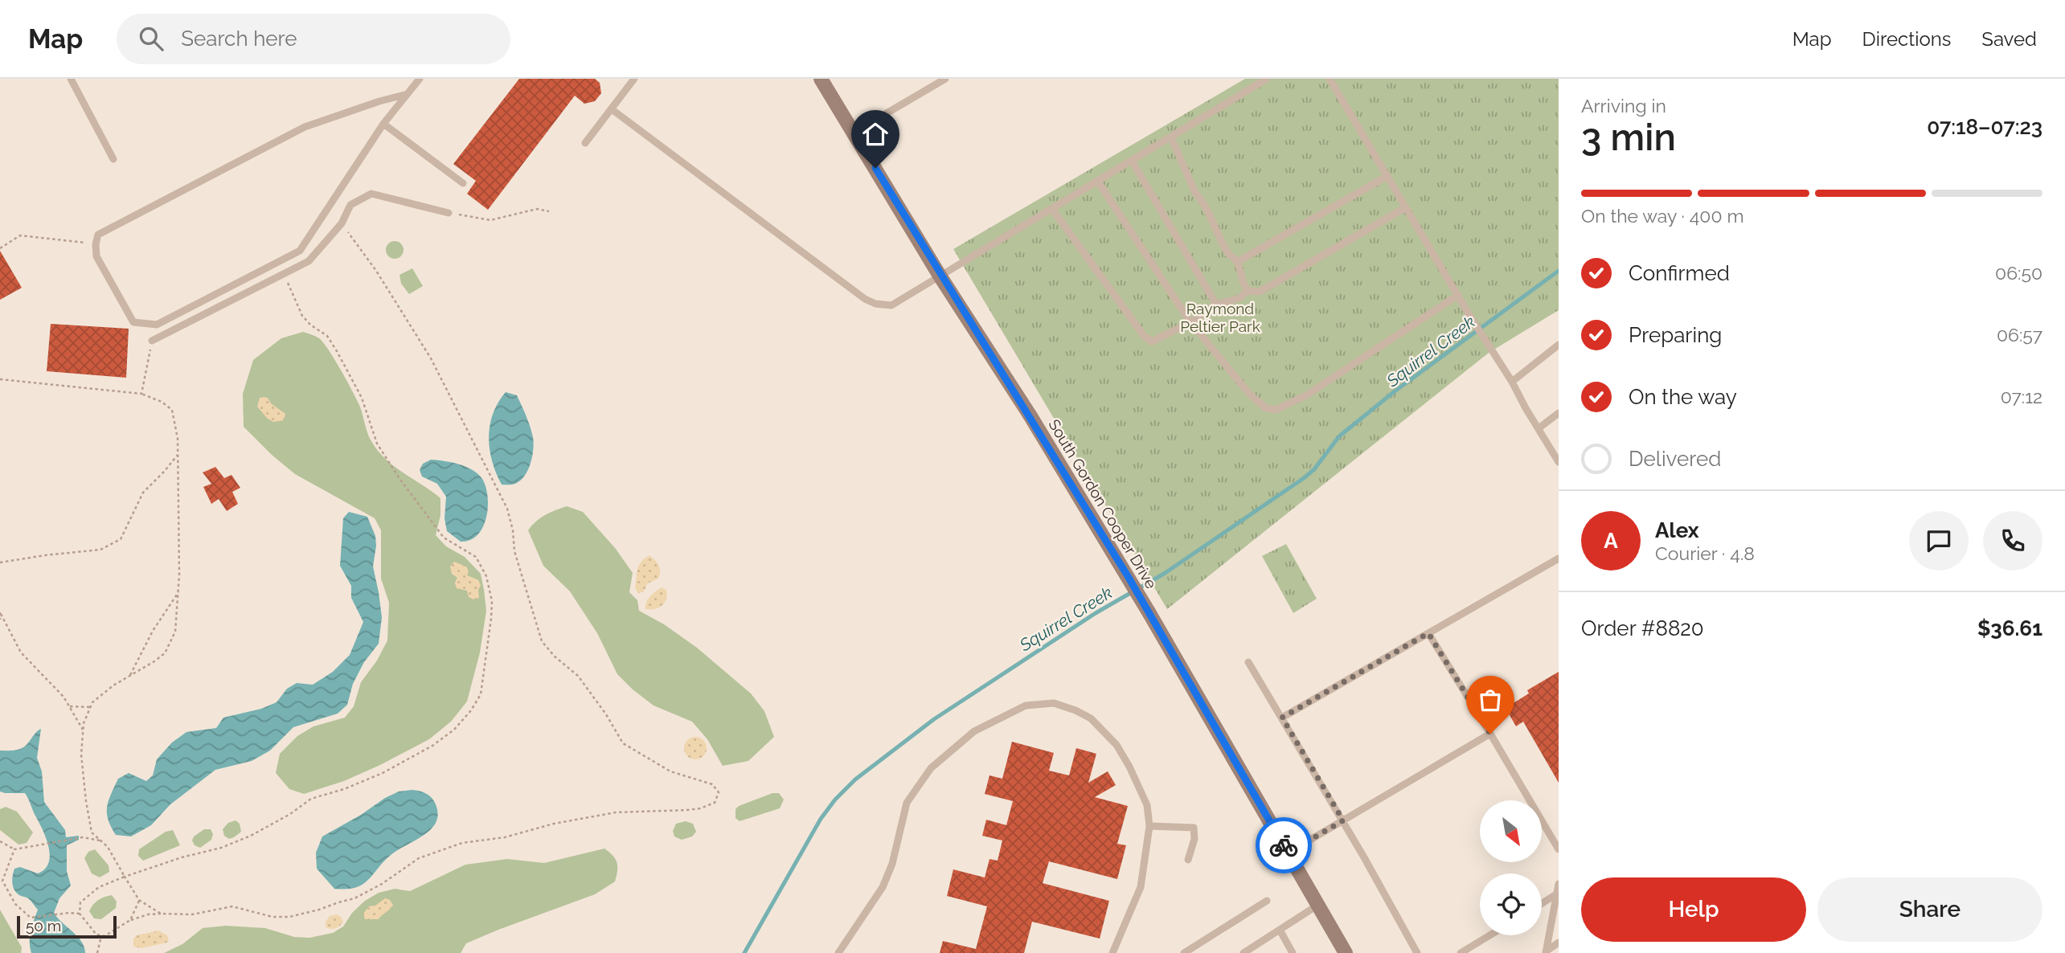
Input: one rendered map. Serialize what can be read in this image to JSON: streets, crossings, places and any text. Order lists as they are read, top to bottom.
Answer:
{
  "streets": {
    "main road": ["South Gordon Cooper Drive"]
  },
  "water": ["Squirrel Creek"],
  "parks": ["Raymond Peltier Park"],
  "scale_bar": "50 m",
  "north": "bottom right",
  "page": {
    "header": "Map",
    "search": "Search here",
    "nav": ["Map", "Directions", "Saved"],
    "heading": ["3 min", "Arriving in", "07:18–07:23"],
    "panel": [
      "Alex",
      "Courier · 4.8",
      "Order #8820",
      "$36.61"
    ],
    "bar": "On the way · 400 m",
    "list": [
      ["Confirmed", "06:50"],
      ["Preparing", "06:57"],
      ["On the way", "07:12"],
      "Delivered"
    ],
    "round": "A",
    "buttons": ["Help", "Share"],
    "scale": "50 m"
  }
}
